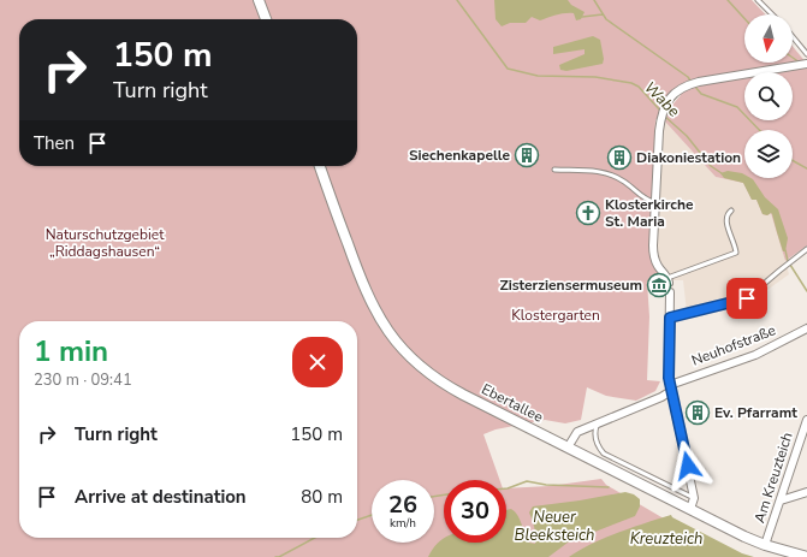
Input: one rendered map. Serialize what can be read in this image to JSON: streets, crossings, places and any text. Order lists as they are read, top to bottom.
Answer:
{
  "streets": {
    "main road": ["Ebertallee"],
    "street": ["Neuhofstraße", "Am Kreuzteich"]
  },
  "crossings": [
    ["Neuhofstraße", "Ebertallee"],
    ["Ebertallee", "Am Kreuzteich"]
  ],
  "water": ["Wabe", "Neuer Bleeksteich", "Kreuzteich"],
  "parks": ["Naturschutzgebiet „Riddagshausen“", "Klostergarten"],
  "places": {
    "building": ["Siechenkapelle", "Diakoniestation", "Ev. Pfarramt"],
    "church": ["Klosterkirche St. Maria"],
    "museum": ["Zisterziensermuseum"]
  },
  "north": "bottom",
  "page": {
    "turn": ["150 m", "Turn right"],
    "then": "Then",
    "heading": ["1 min", "230 m · 09:41"],
    "list": [
      {
        "name": "Turn right",
        "value": "150 m"
      },
      {
        "name": "Arrive at destination",
        "value": "80 m"
      }
    ],
    "speed": "26 km/h",
    "limit": "30"
  }
}
